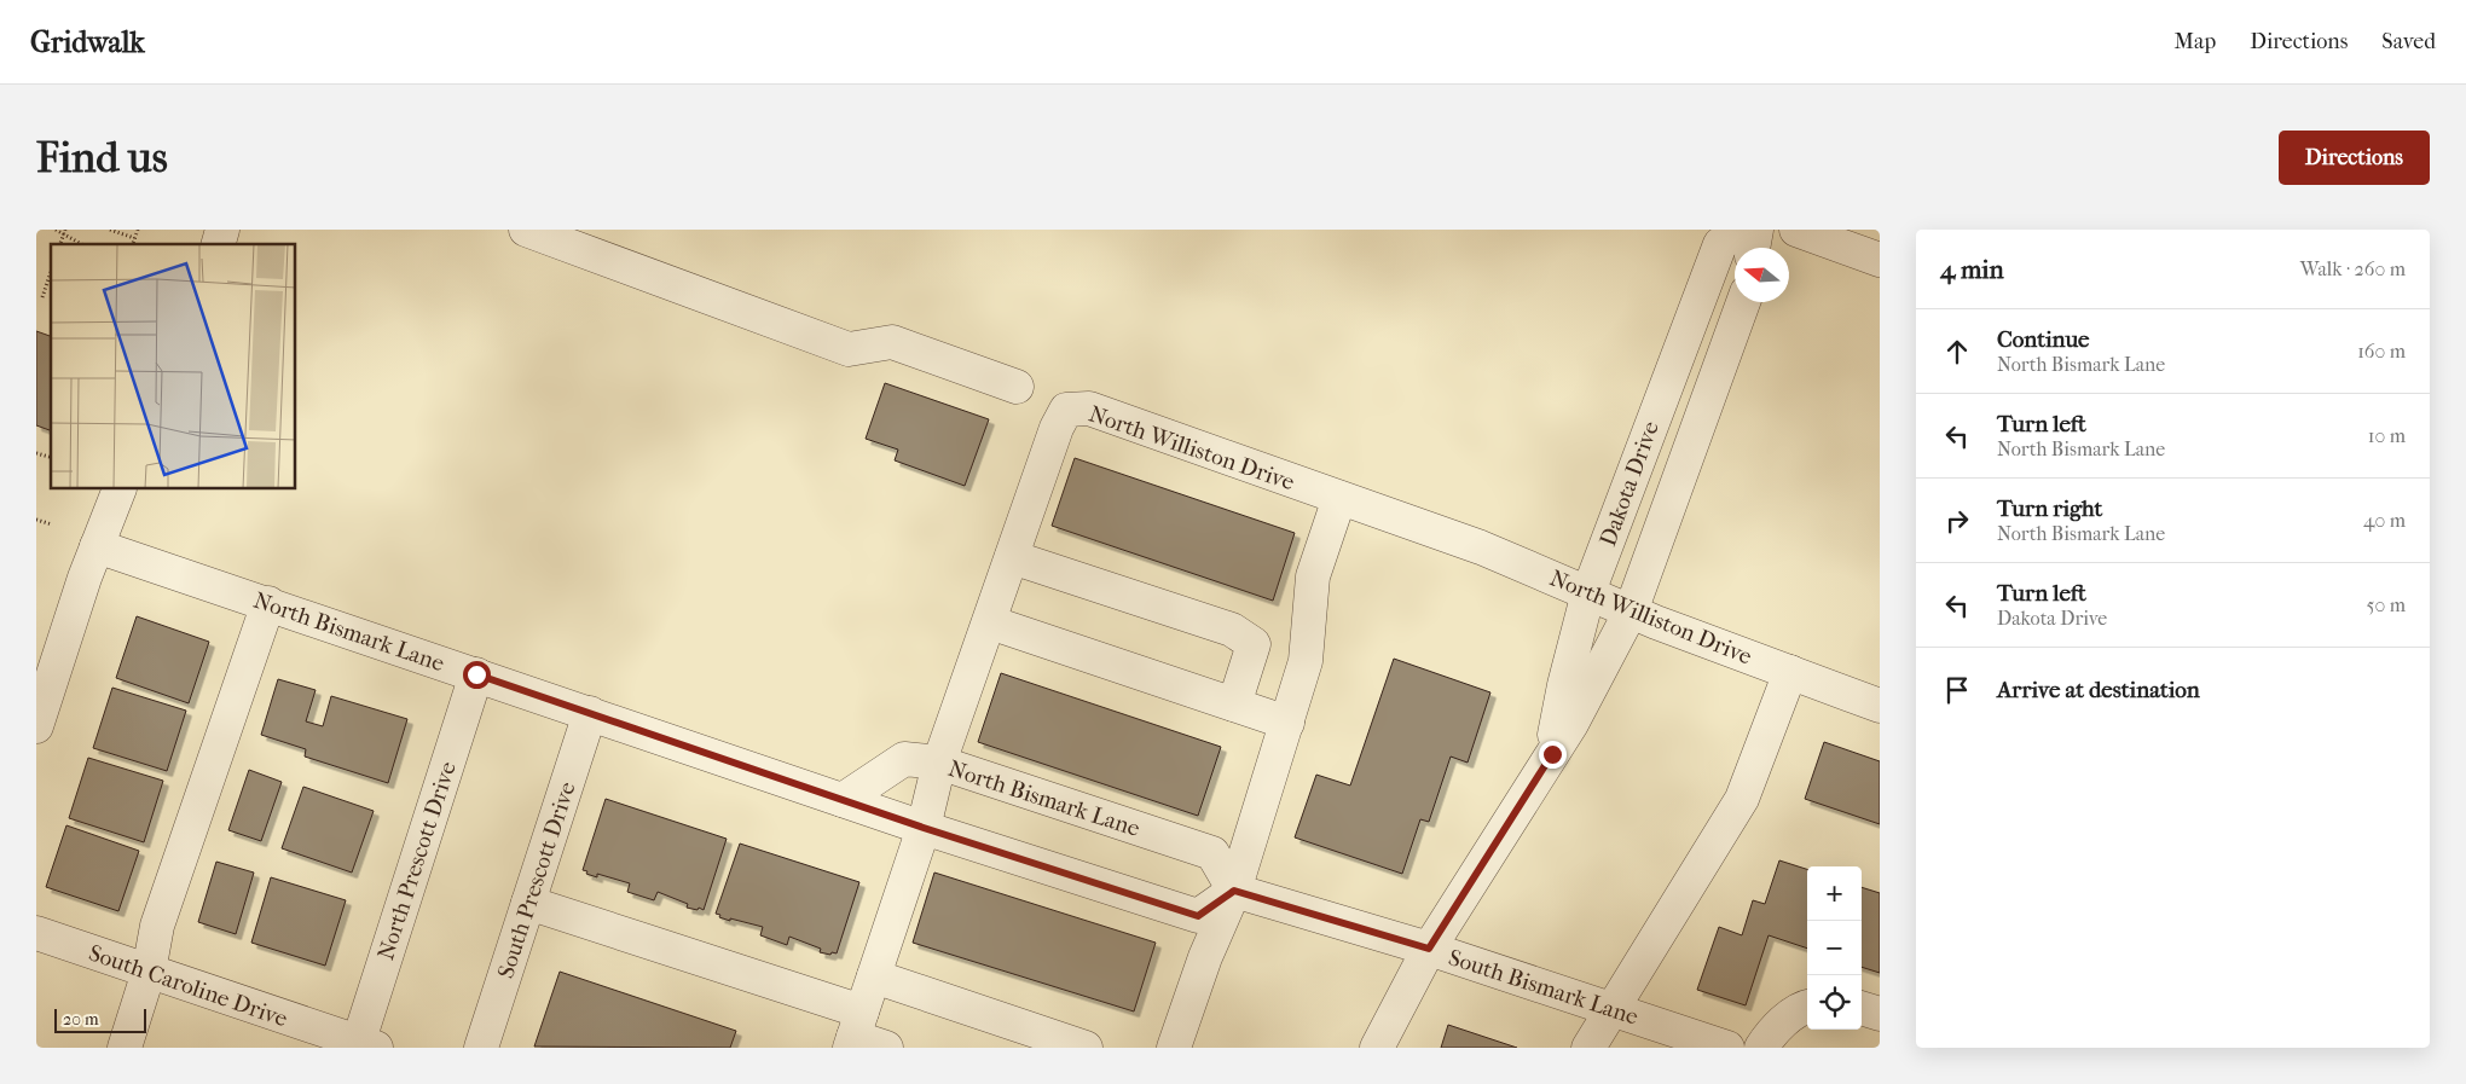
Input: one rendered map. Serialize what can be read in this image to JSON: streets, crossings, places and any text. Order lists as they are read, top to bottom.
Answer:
{
  "streets": {
    "street": [
      "North Williston Drive",
      "Dakota Drive",
      "North Bismark Lane",
      "North Prescott Drive",
      "South Prescott Drive",
      "South Caroline Drive",
      "South Bismark Lane"
    ]
  },
  "crossings": [
    ["North Williston Drive", "Dakota Drive"],
    ["North Williston Drive", "North Bismark Lane"],
    ["Dakota Drive", "South Bismark Lane"],
    ["North Bismark Lane", "North Prescott Drive"],
    ["North Bismark Lane", "South Prescott Drive"],
    ["North Prescott Drive", "South Caroline Drive"]
  ],
  "scale_bar": "20 m",
  "north": "left",
  "page": {
    "header": "Gridwalk",
    "nav": ["Map", "Directions", "Saved"],
    "buttons": "Directions",
    "title": "Find us",
    "heading": ["4 min", "Walk · 260 m"],
    "list": [
      ["Continue", "North Bismark Lane", "160 m"],
      ["Turn left", "North Bismark Lane", "10 m"],
      ["Turn right", "North Bismark Lane", "40 m"],
      ["Turn left", "Dakota Drive", "50 m"],
      "Arrive at destination"
    ],
    "map_buttons": ["+", "−"],
    "scale": "20 m"
  }
}
